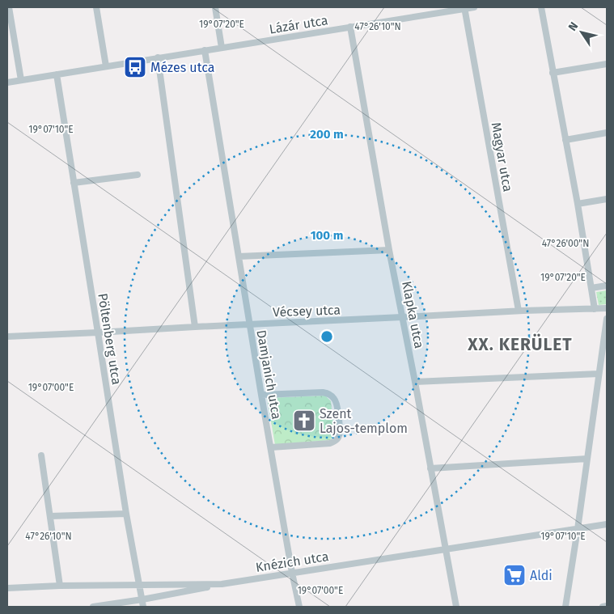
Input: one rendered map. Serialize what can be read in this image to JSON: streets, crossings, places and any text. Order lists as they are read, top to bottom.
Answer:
{
  "streets": {
    "street": [
      "Lázár utca",
      "Magyar utca",
      "Vécsey utca",
      "Klapka utca",
      "Pöltenberg utca",
      "Damjanich utca",
      "Knézich utca"
    ]
  },
  "crossings": [
    ["Lázár utca", "Magyar utca"],
    ["Lázár utca", "Klapka utca"],
    ["Lázár utca", "Pöltenberg utca"],
    ["Lázár utca", "Damjanich utca"],
    ["Magyar utca", "Vécsey utca"],
    ["Vécsey utca", "Klapka utca"],
    ["Vécsey utca", "Pöltenberg utca"],
    ["Vécsey utca", "Damjanich utca"],
    ["Klapka utca", "Knézich utca"],
    ["Pöltenberg utca", "Knézich utca"],
    ["Damjanich utca", "Knézich utca"]
  ],
  "districts": ["XX. KERÜLET"],
  "places": {
    "bus stop": ["Mézes utca"],
    "church": ["Szent Lajos-templom"],
    "supermarket": ["Aldi"]
  },
  "north": "top left",
  "coordinates": [
    "19°07'20\"E",
    "47°26'10\"N",
    "19°07'10\"E",
    "47°26'00\"N",
    "19°07'00\"E"
  ],
  "rings": ["200 m", "100 m"]
}
